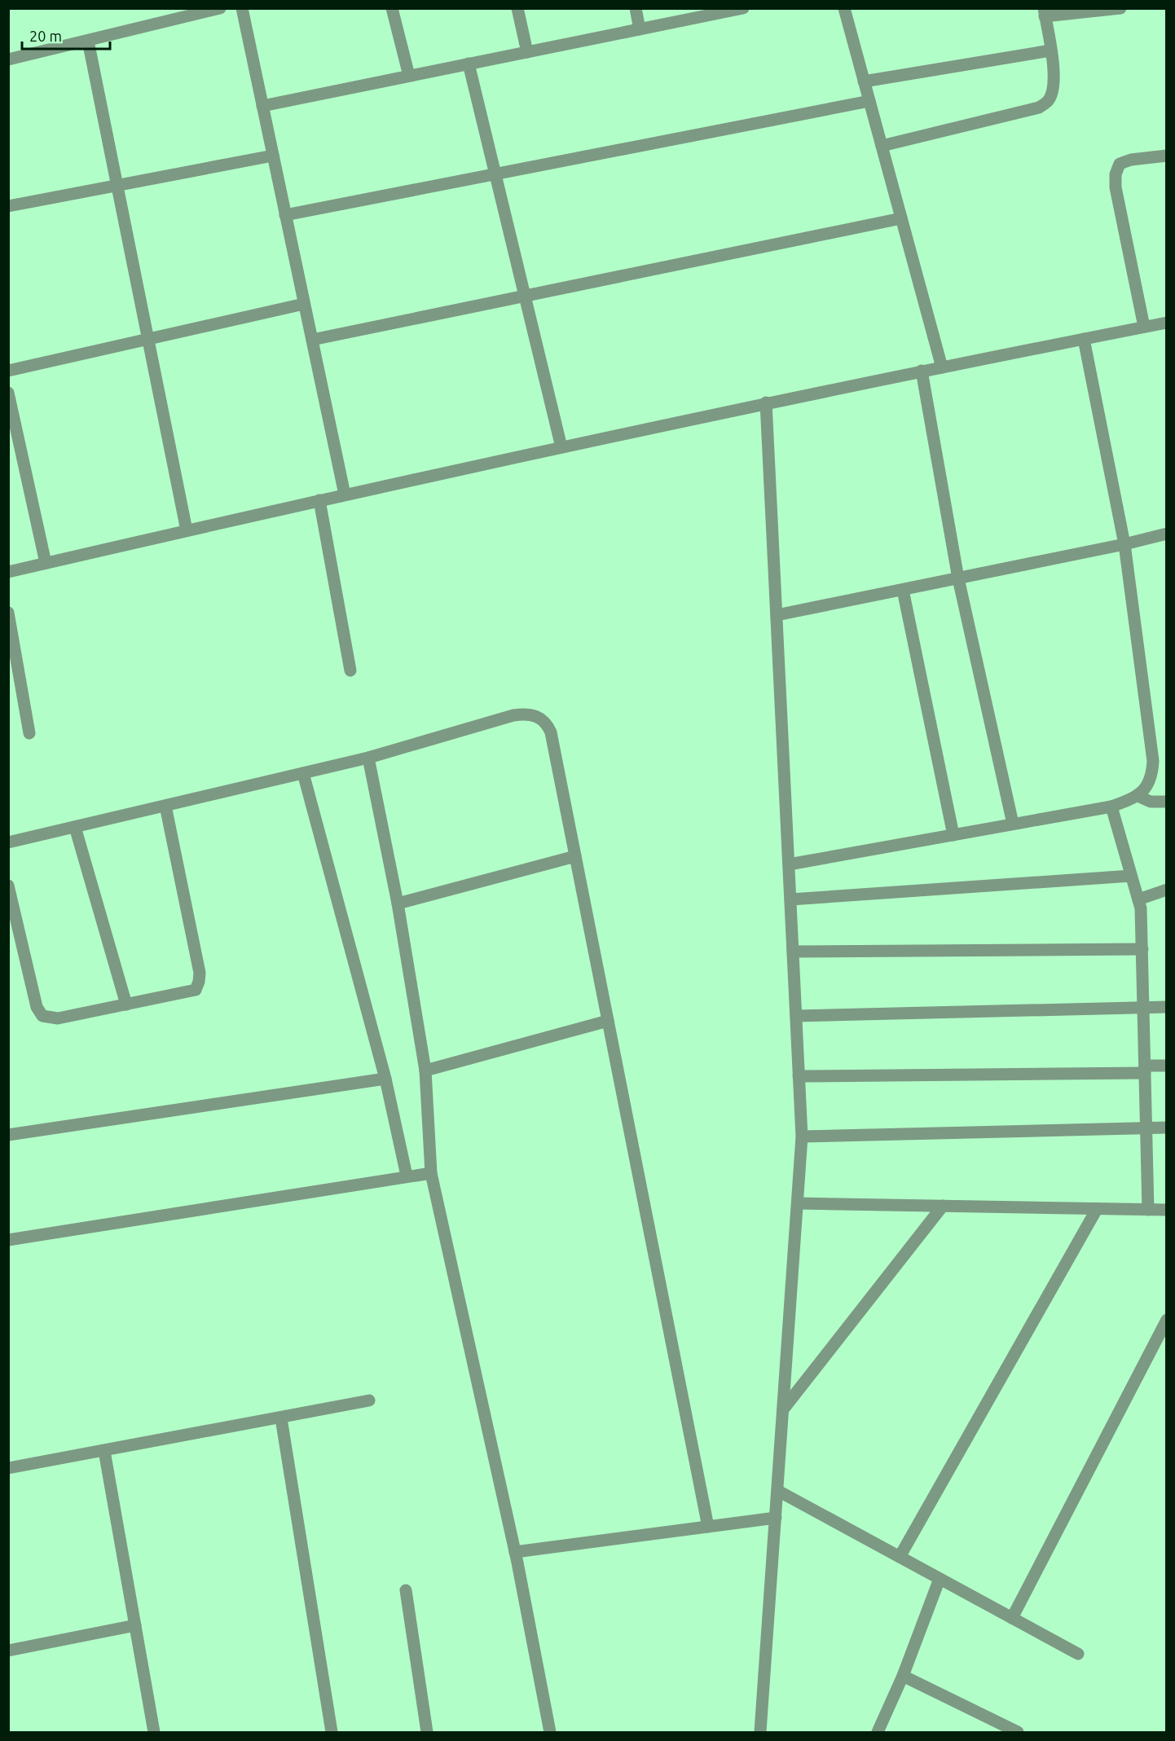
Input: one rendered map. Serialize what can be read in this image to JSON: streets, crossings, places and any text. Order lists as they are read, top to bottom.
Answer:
{
  "scale_bar": "20 m"
}
